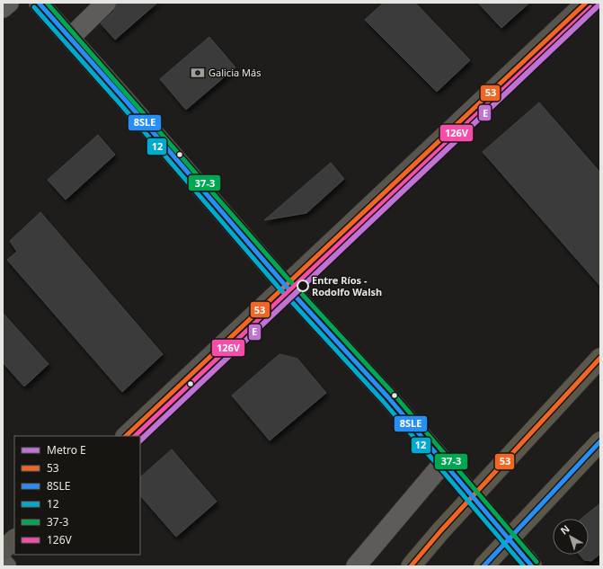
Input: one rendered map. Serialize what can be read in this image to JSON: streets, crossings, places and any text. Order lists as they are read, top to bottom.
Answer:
{
  "places": {
    "bank": ["Galicia Más"],
    "other": ["Entre Ríos - Rodolfo Walsh"]
  },
  "lines": [
    "transit line 53",
    "transit line 8SLE",
    "transit line 37-3",
    "metro line E",
    "transit line 12",
    "transit line 126V"
  ],
  "legend": [
    "Metro E",
    "53",
    "8SLE",
    "12",
    "37-3",
    "126V"
  ],
  "north": "top left"
}
